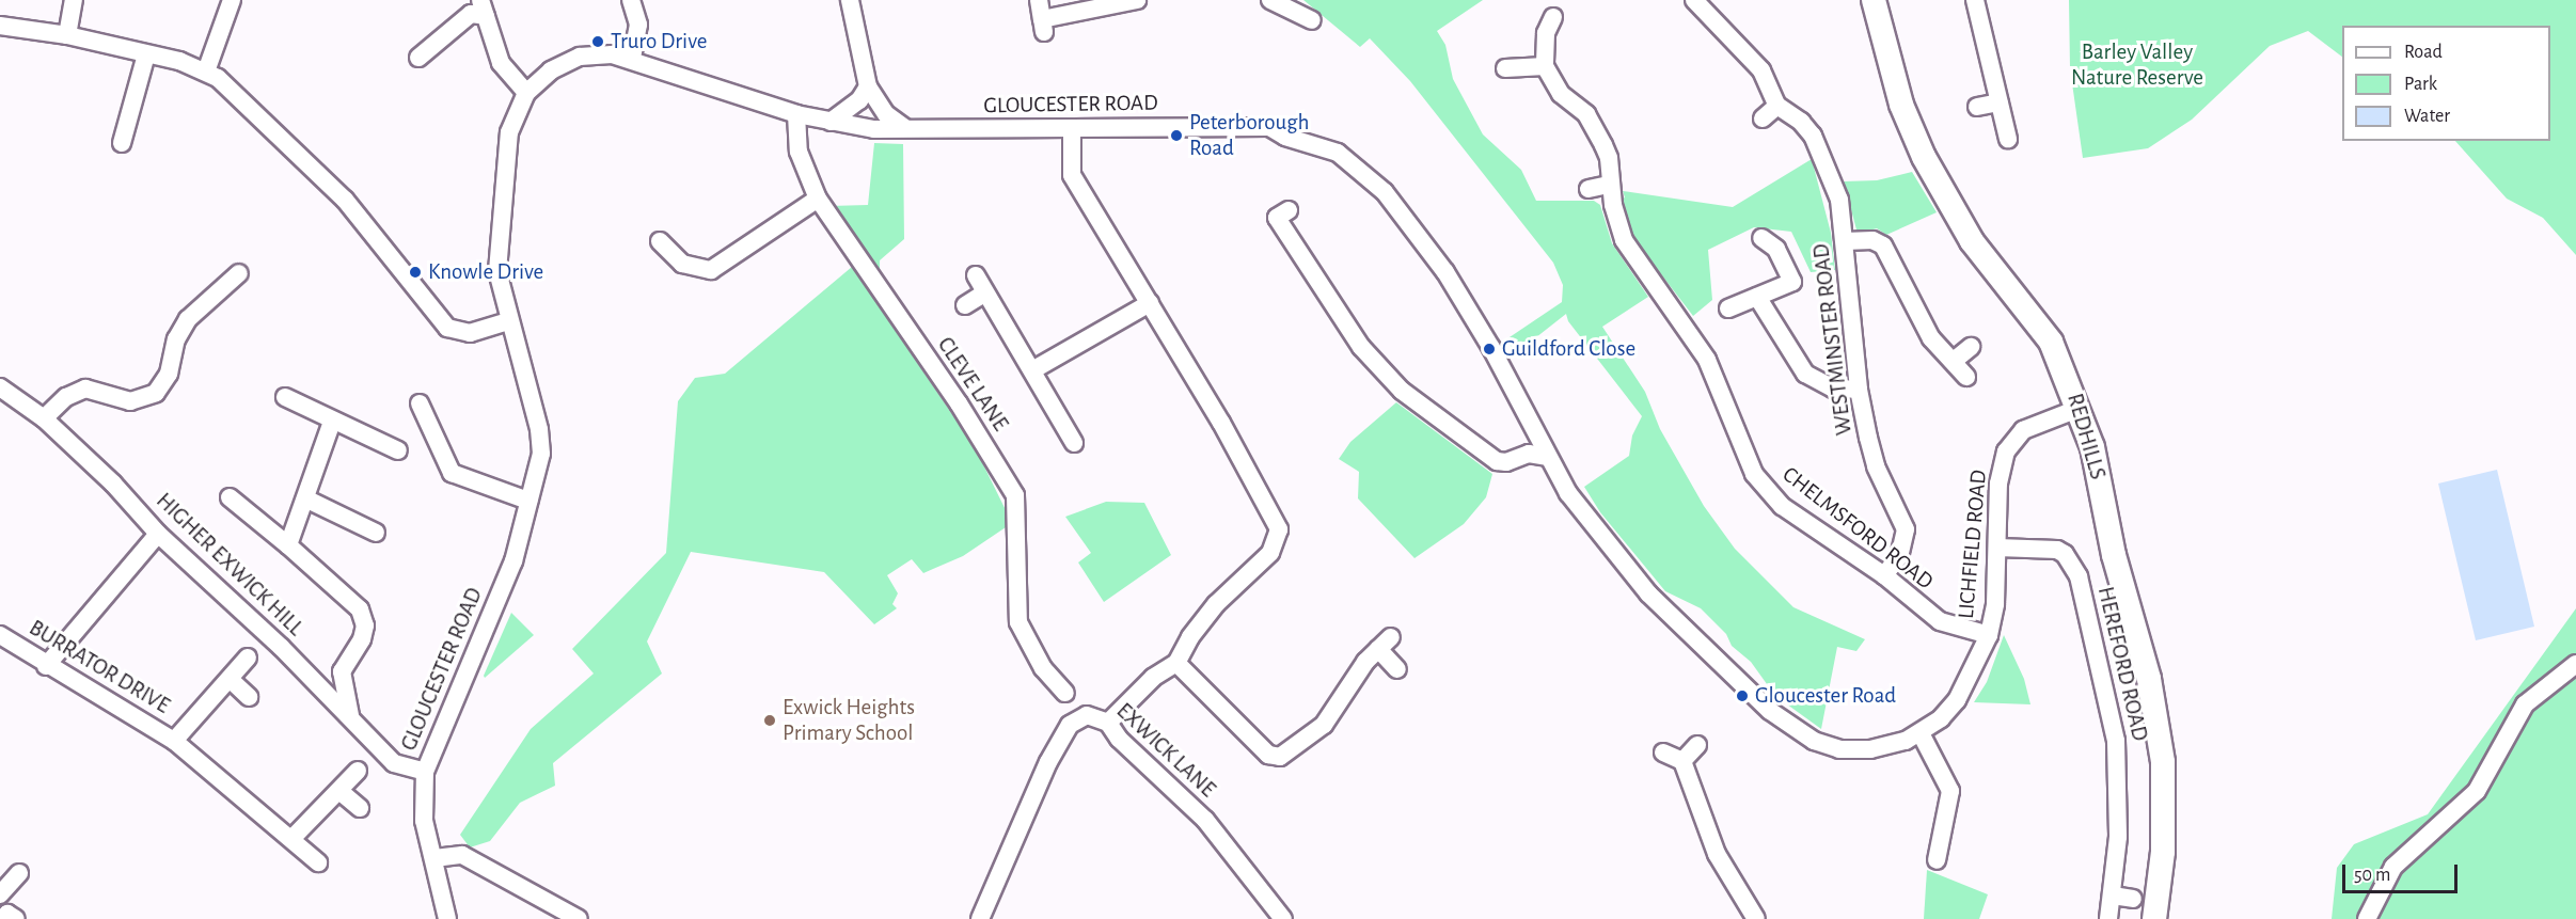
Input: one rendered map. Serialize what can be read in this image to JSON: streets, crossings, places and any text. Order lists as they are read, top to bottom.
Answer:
{
  "streets": {
    "street": [
      "GLOUCESTER ROAD",
      "WESTMINSTER ROAD",
      "CLEVE LANE",
      "REDHILLS",
      "CHELMSFORD ROAD",
      "LICHFIELD ROAD",
      "HIGHER EXWICK HILL",
      "HEREFORD ROAD",
      "BURRATOR DRIVE",
      "EXWICK LANE"
    ]
  },
  "crossings": [
    ["GLOUCESTER ROAD", "CLEVE LANE"],
    ["GLOUCESTER ROAD", "LICHFIELD ROAD"],
    ["GLOUCESTER ROAD", "HIGHER EXWICK HILL"],
    ["WESTMINSTER ROAD", "CHELMSFORD ROAD"],
    ["REDHILLS", "LICHFIELD ROAD"],
    ["CHELMSFORD ROAD", "LICHFIELD ROAD"],
    ["LICHFIELD ROAD", "HEREFORD ROAD"]
  ],
  "parks": ["Barley Valley Nature Reserve"],
  "places": [
    "Truro Drive",
    "Peterborough Road",
    "Knowle Drive",
    "Guildford Close",
    "Gloucester Road",
    "Exwick Heights Primary School"
  ],
  "legend": ["Road", "Park", "Water"],
  "scale_bar": "50 m"
}
